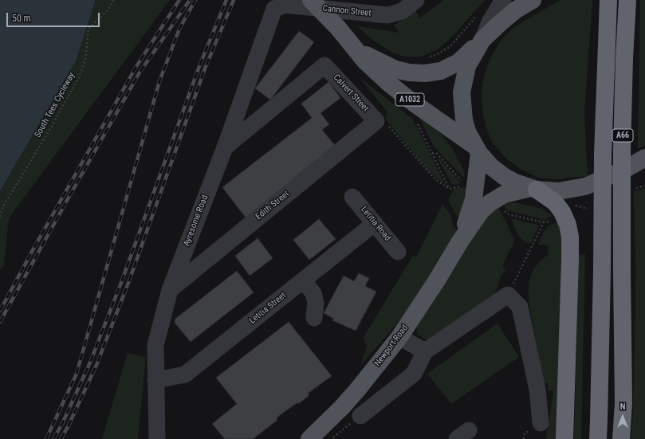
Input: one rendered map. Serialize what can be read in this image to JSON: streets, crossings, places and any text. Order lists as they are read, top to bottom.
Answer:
{
  "streets": {
    "highway": ["A66"],
    "main road": ["A1032", "Newport Road"],
    "street": [
      "Cannon Street",
      "Calvert Street",
      "Edith Street",
      "Ayresome Road",
      "Letitia Road",
      "Letitia Street"
    ],
    "path": ["South Tees Cycleway"]
  },
  "crossings": [
    ["Cannon Street", "Ayresome Road"],
    ["Calvert Street", "Edith Street"],
    ["Calvert Street", "Ayresome Road"],
    ["A1032", "Newport Road"],
    ["Edith Street", "Ayresome Road"],
    ["Ayresome Road", "Letitia Street"],
    ["Letitia Road", "Letitia Street"]
  ],
  "scale_bar": "50 m",
  "north": "top"
}
